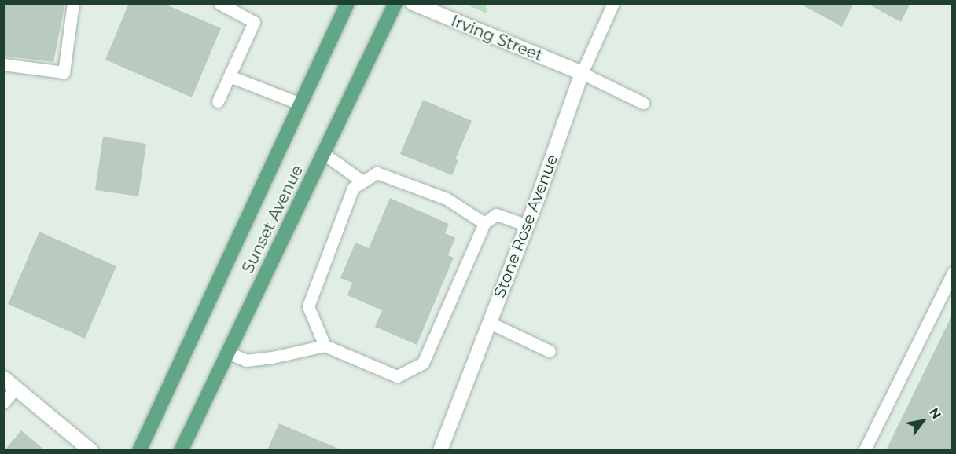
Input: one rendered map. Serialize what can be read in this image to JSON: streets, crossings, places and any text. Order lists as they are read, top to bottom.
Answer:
{
  "streets": {
    "main road": ["Sunset Avenue"],
    "street": ["Irving Street", "Stone Rose Avenue"]
  },
  "crossings": [
    ["Irving Street", "Stone Rose Avenue"]
  ],
  "north": "top right"
}
